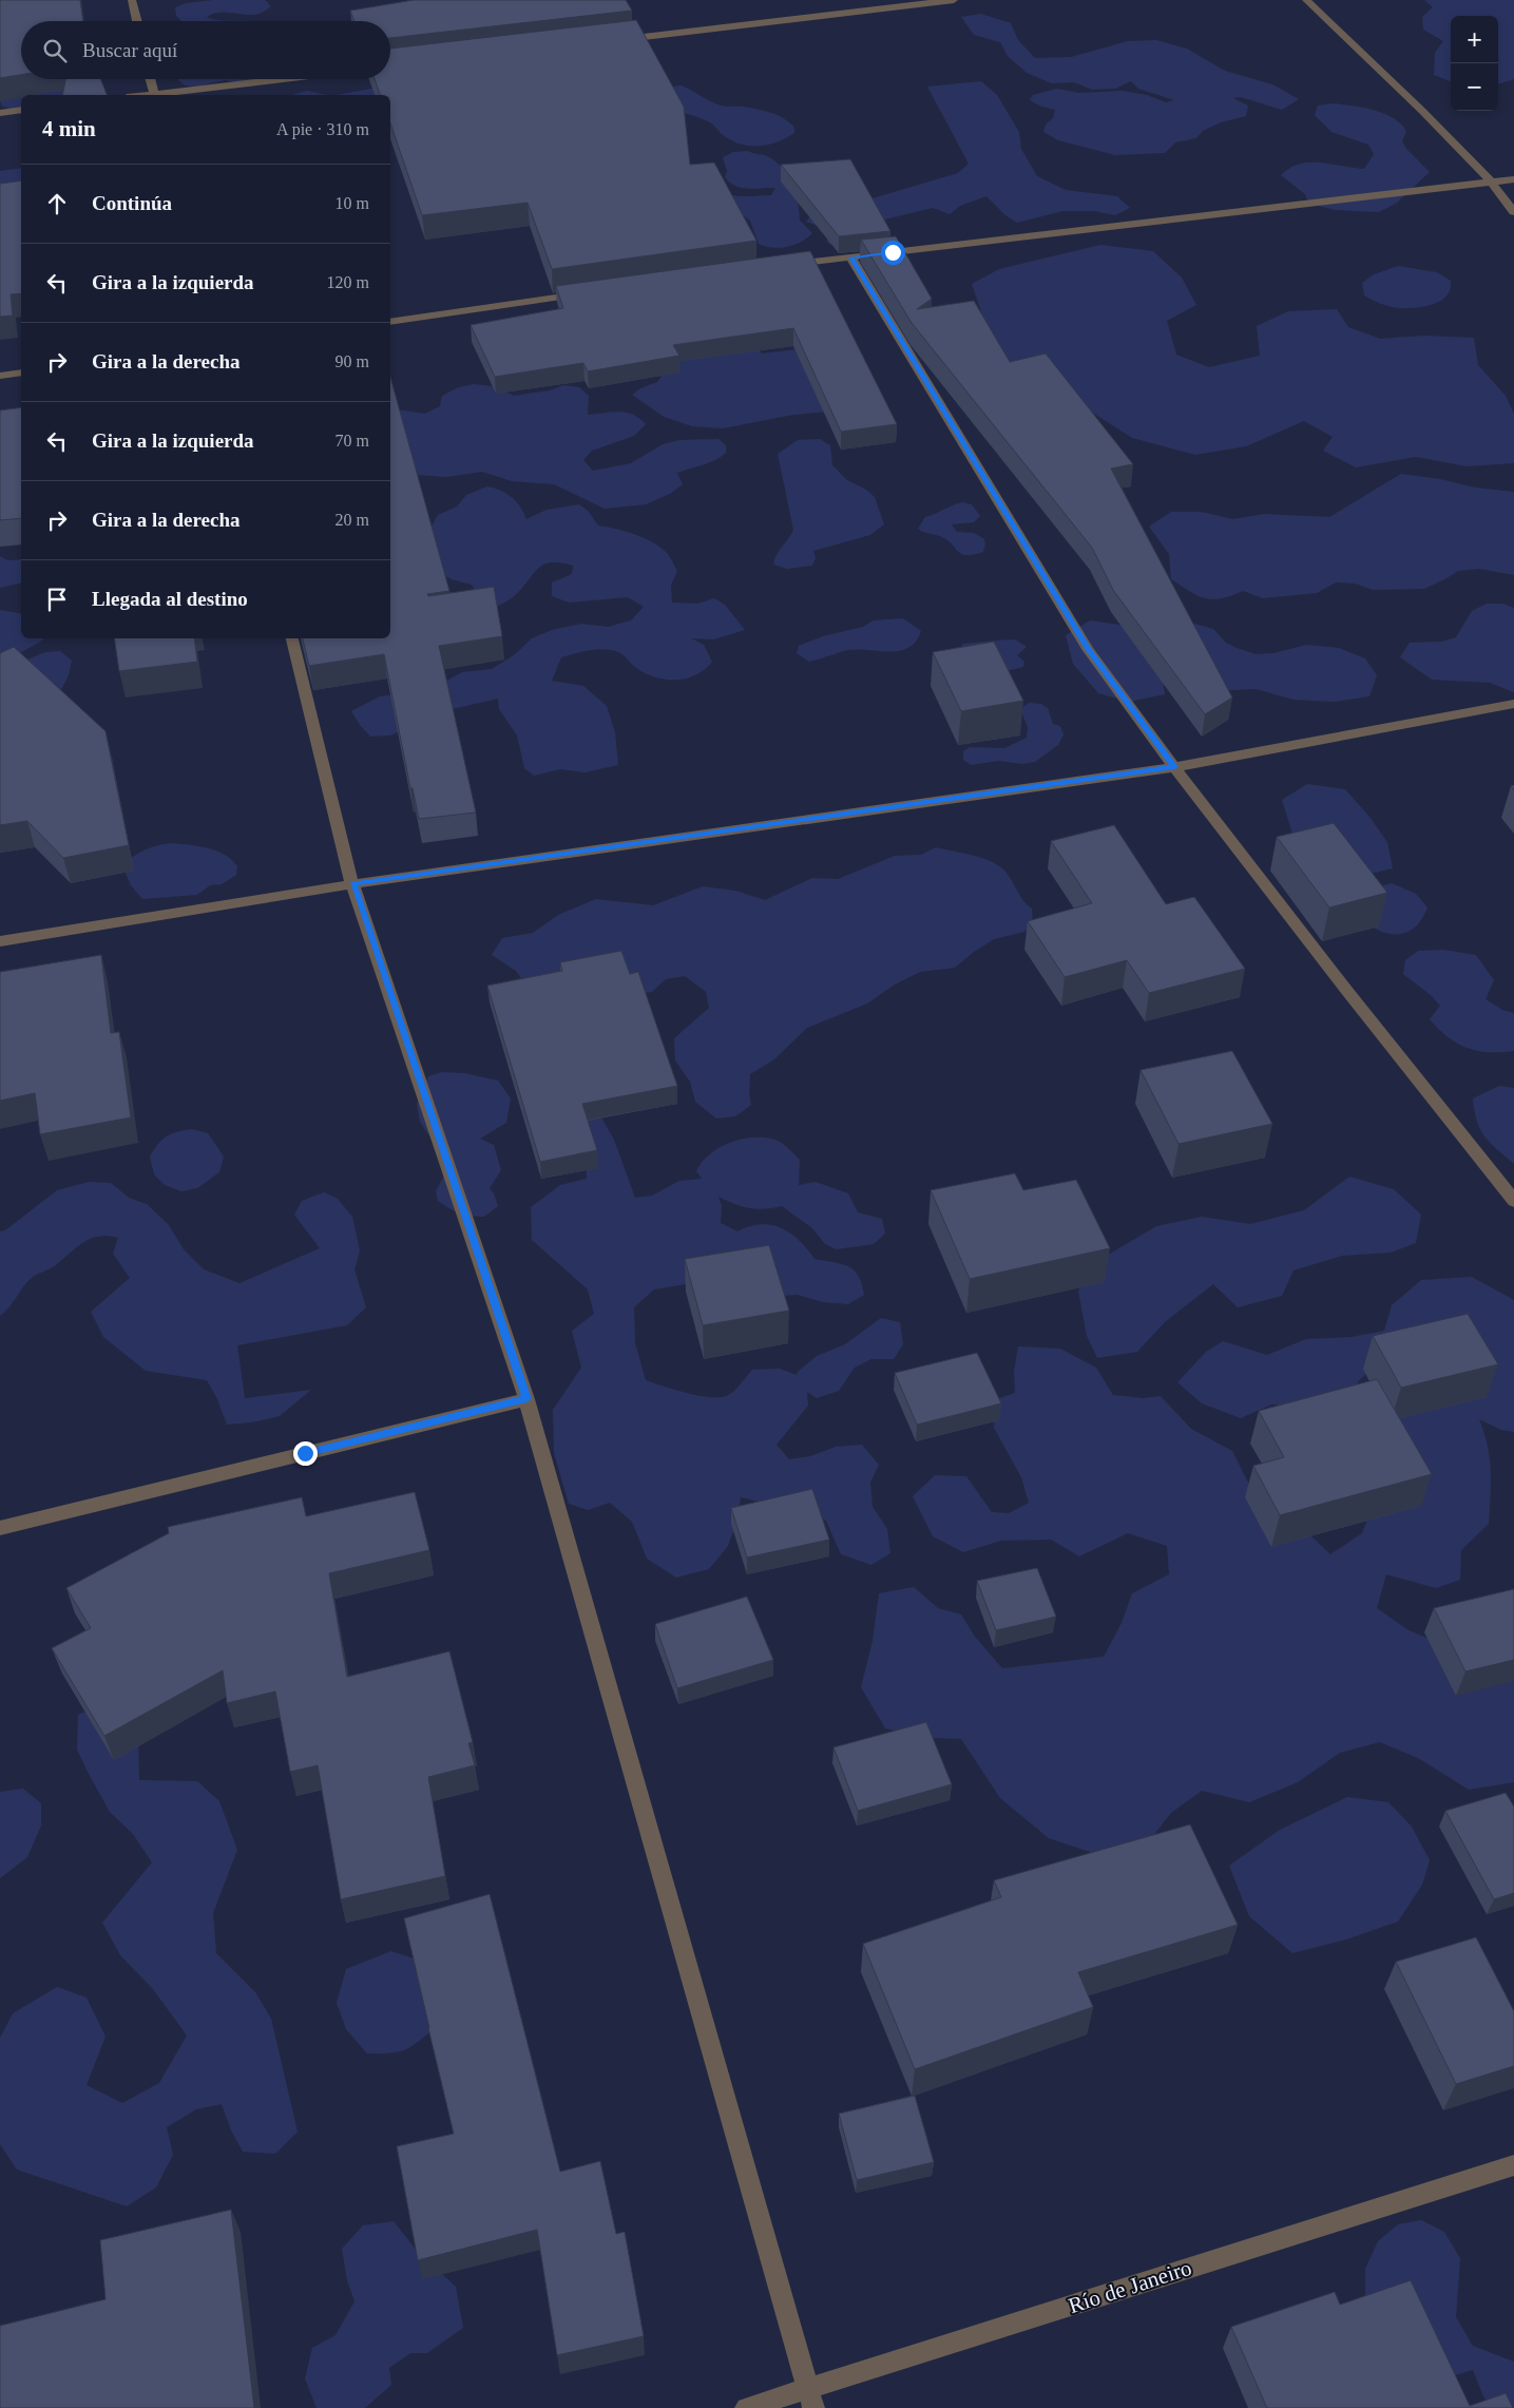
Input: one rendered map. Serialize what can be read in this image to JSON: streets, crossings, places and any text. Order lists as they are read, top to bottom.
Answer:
{
  "streets": {
    "street": ["Río de Janeiro"]
  },
  "page": {
    "map_buttons": ["+", "−"],
    "search": "Buscar aquí",
    "heading": ["4 min", "A pie · 310 m"],
    "list": [
      ["Continúa", "10 m"],
      ["Gira a la izquierda", "120 m"],
      ["Gira a la derecha", "90 m"],
      ["Gira a la izquierda", "70 m"],
      ["Gira a la derecha", "20 m"],
      "Llegada al destino"
    ]
  }
}
